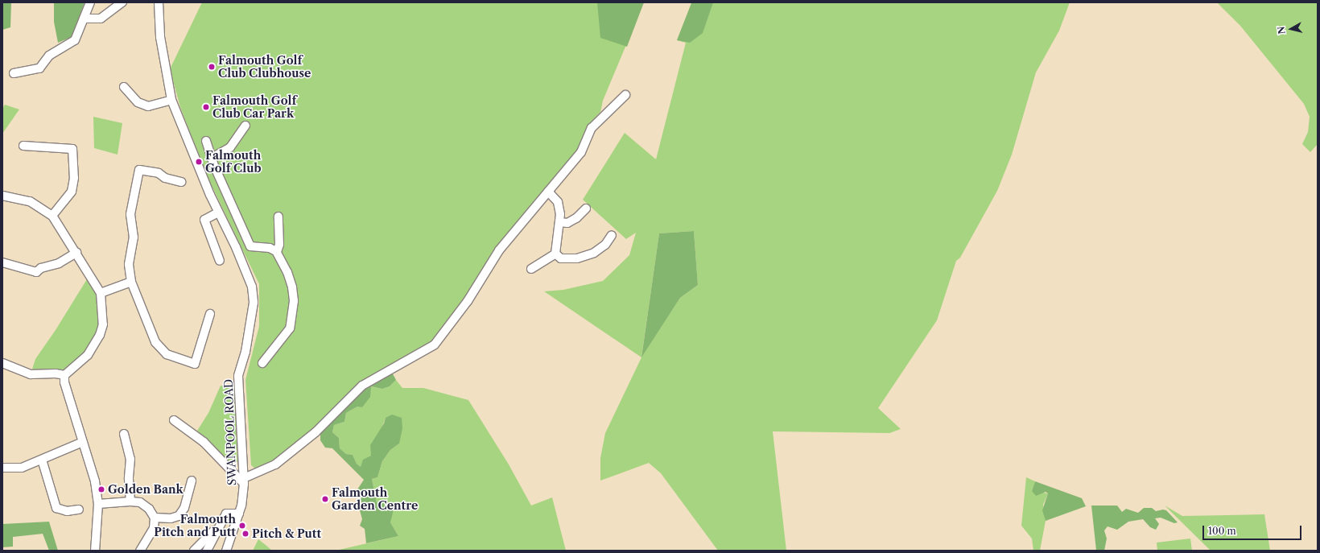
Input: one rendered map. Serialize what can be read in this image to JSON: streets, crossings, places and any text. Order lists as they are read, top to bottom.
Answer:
{
  "streets": {
    "street": ["SWANPOOL ROAD"]
  },
  "places": [
    "Falmouth Golf Club Clubhouse",
    "Falmouth Golf Club Car Park",
    "Falmouth Golf Club",
    "Golden Bank",
    "Falmouth Garden Centre",
    "Falmouth Pitch and Putt",
    "Pitch & Putt"
  ],
  "scale_bar": "100 m",
  "north": "left"
}
